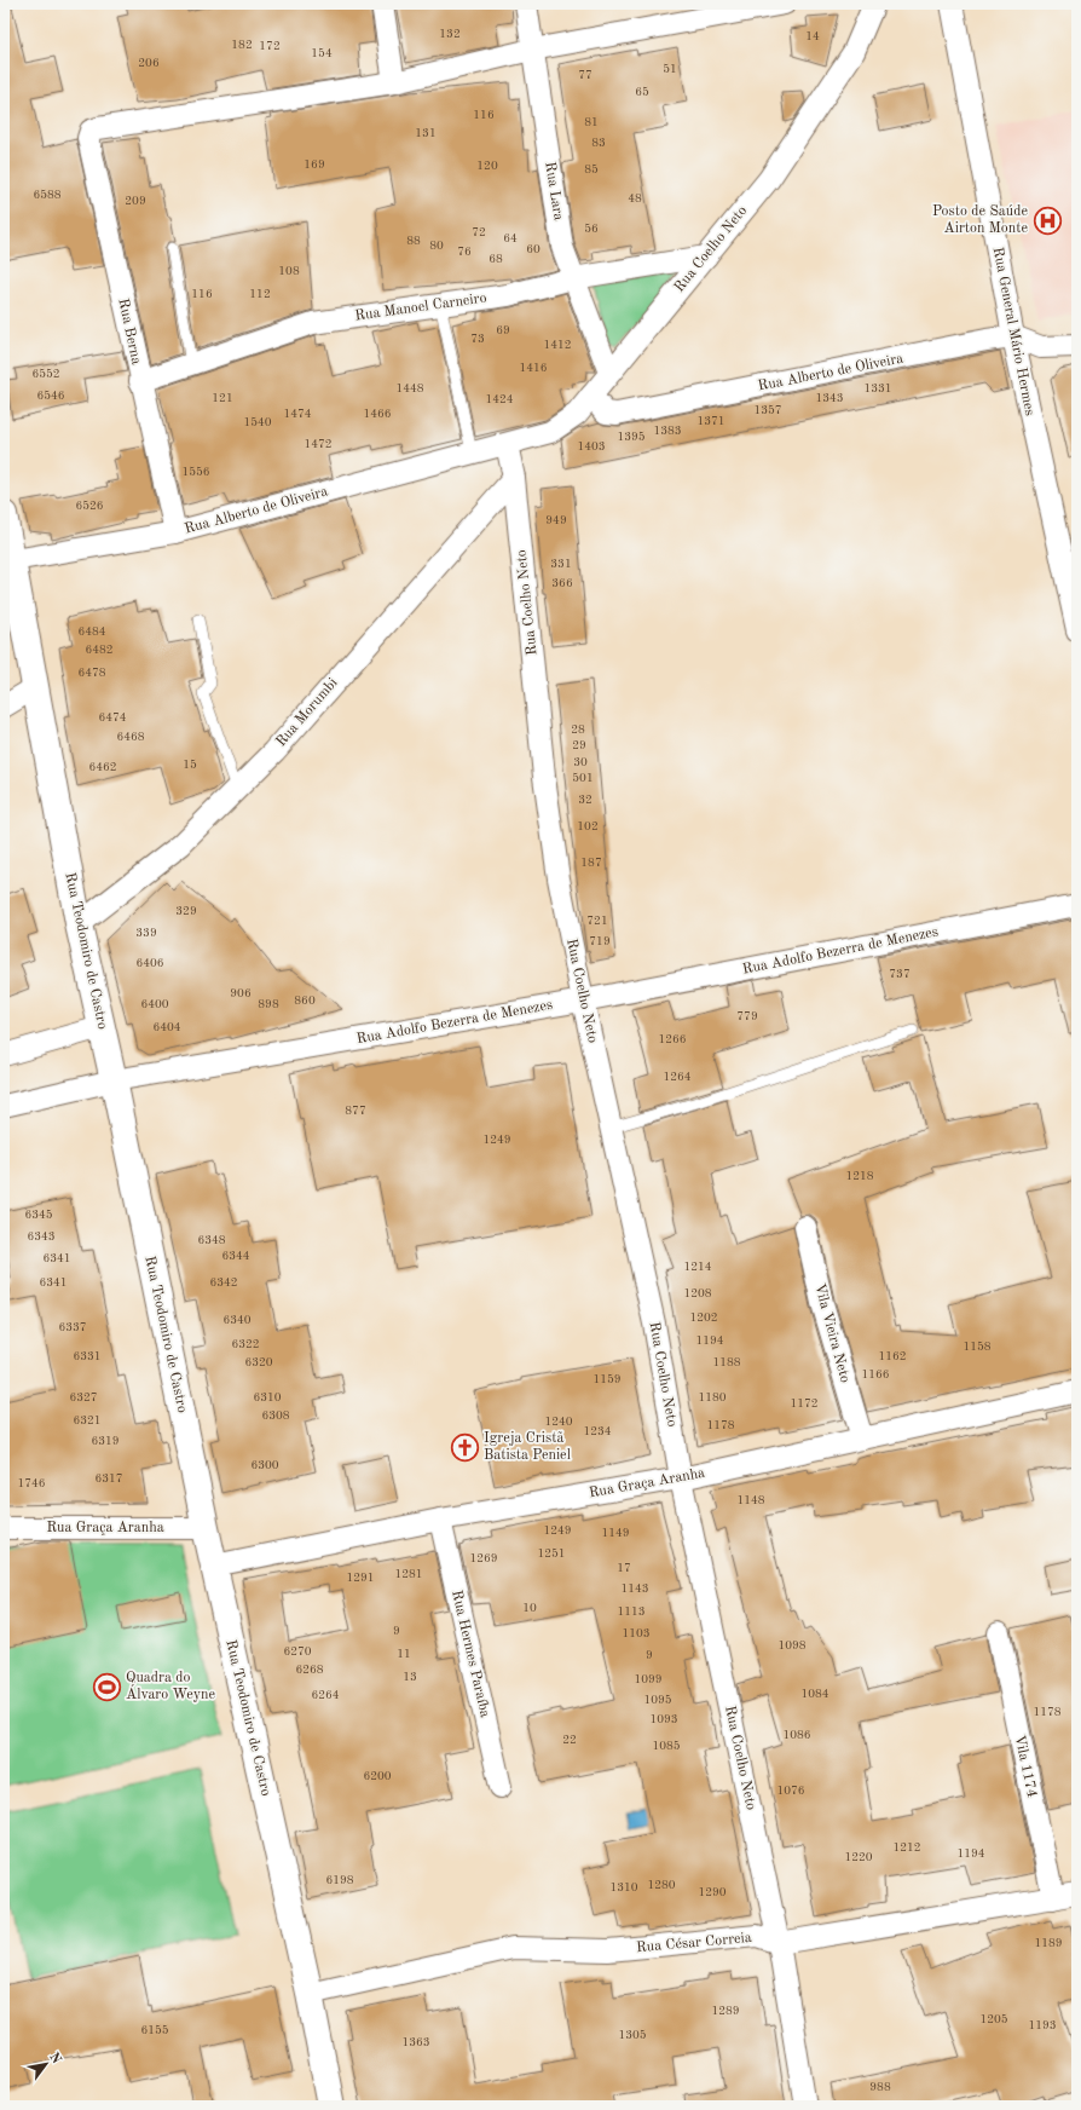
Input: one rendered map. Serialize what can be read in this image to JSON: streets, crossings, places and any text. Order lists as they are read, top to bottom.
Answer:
{
  "streets": {
    "street": [
      "Rua Lara",
      "Rua Coelho Neto",
      "Rua Manoel Carneiro",
      "Rua Berna",
      "Rua General Mário Hermes",
      "Rua Alberto de Oliveira",
      "Rua Morumbi",
      "Rua Teodomiro de Castro",
      "Rua Adolfo Bezerra de Menezes",
      "Vila Vieira Neto",
      "Rua Graça Aranha",
      "Rua Hermes Paraíba",
      "Vila 1174",
      "Rua César Correia"
    ]
  },
  "crossings": [
    ["Rua Lara", "Rua Coelho Neto"],
    ["Rua Lara", "Rua Manoel Carneiro"],
    ["Rua Coelho Neto", "Rua Manoel Carneiro"],
    ["Rua Coelho Neto", "Rua Alberto de Oliveira"],
    ["Rua Coelho Neto", "Rua Morumbi"],
    ["Rua Coelho Neto", "Rua Adolfo Bezerra de Menezes"],
    ["Rua Coelho Neto", "Rua Graça Aranha"],
    ["Rua Coelho Neto", "Rua César Correia"],
    ["Rua Manoel Carneiro", "Rua Berna"],
    ["Rua Berna", "Rua Alberto de Oliveira"],
    ["Rua General Mário Hermes", "Rua Alberto de Oliveira"],
    ["Rua Alberto de Oliveira", "Rua Teodomiro de Castro"],
    ["Rua Morumbi", "Rua Teodomiro de Castro"],
    ["Rua Teodomiro de Castro", "Rua Adolfo Bezerra de Menezes"],
    ["Rua Teodomiro de Castro", "Rua Graça Aranha"],
    ["Rua Teodomiro de Castro", "Rua César Correia"],
    ["Vila Vieira Neto", "Rua Graça Aranha"],
    ["Rua Graça Aranha", "Rua Hermes Paraíba"],
    ["Vila 1174", "Rua César Correia"]
  ],
  "places": {
    "hospital": ["Posto de Saúde Airton Monte"],
    "church": ["Igreja Cristã Batista Peniel"],
    "sports": ["Quadra do Álvaro Weyne"]
  },
  "house_numbers": [
    "132",
    "14",
    "182",
    "172",
    "154",
    "206",
    "51",
    "77",
    "65",
    "116",
    "81",
    "131",
    "83",
    "169",
    "120",
    "85",
    "6588",
    "48",
    "209",
    "56",
    "72",
    "64",
    "88",
    "80",
    "60",
    "76",
    "68",
    "108",
    "116",
    "112",
    "69",
    "73",
    "1412",
    "1416",
    "6552",
    "1448",
    "1331",
    "6546",
    "121",
    "1343",
    "1424",
    "1357",
    "1474",
    "1466",
    "1371",
    "1540",
    "1383",
    "1395",
    "1472",
    "1403",
    "1556",
    "6526",
    "949",
    "331",
    "366",
    "6484",
    "6482",
    "6478",
    "6474",
    "28",
    "6468",
    "29",
    "30",
    "15",
    "6462",
    "501",
    "32",
    "102",
    "187",
    "329",
    "721",
    "339",
    "719",
    "6406",
    "737",
    "906",
    "860",
    "6400",
    "898",
    "779",
    "6404",
    "1266",
    "1264",
    "877",
    "1249",
    "1218",
    "6345",
    "6343",
    "6348",
    "6344",
    "6341",
    "1214",
    "6341",
    "6342",
    "1208",
    "1202",
    "6340",
    "6337",
    "1194",
    "6322",
    "1158",
    "6331",
    "1162",
    "6320",
    "1188",
    "1166",
    "1159",
    "6327",
    "6310",
    "1180",
    "1172",
    "6308",
    "6321",
    "1240",
    "1178",
    "1234",
    "6319",
    "6300",
    "6317",
    "1746",
    "1148",
    "1249",
    "1149",
    "1251",
    "1269",
    "17",
    "1281",
    "1291",
    "1143",
    "10",
    "1113",
    "9",
    "1103",
    "1098",
    "6270",
    "11",
    "9",
    "6268",
    "13",
    "1099",
    "1084",
    "6264",
    "1095",
    "1178",
    "1093",
    "1086",
    "22",
    "1085",
    "6200",
    "1076",
    "1212",
    "1194",
    "1220",
    "6198",
    "1280",
    "1310",
    "1290",
    "1189",
    "1289",
    "1205",
    "1193",
    "6155",
    "1305",
    "1363",
    "988"
  ],
  "north": "top right"
}
